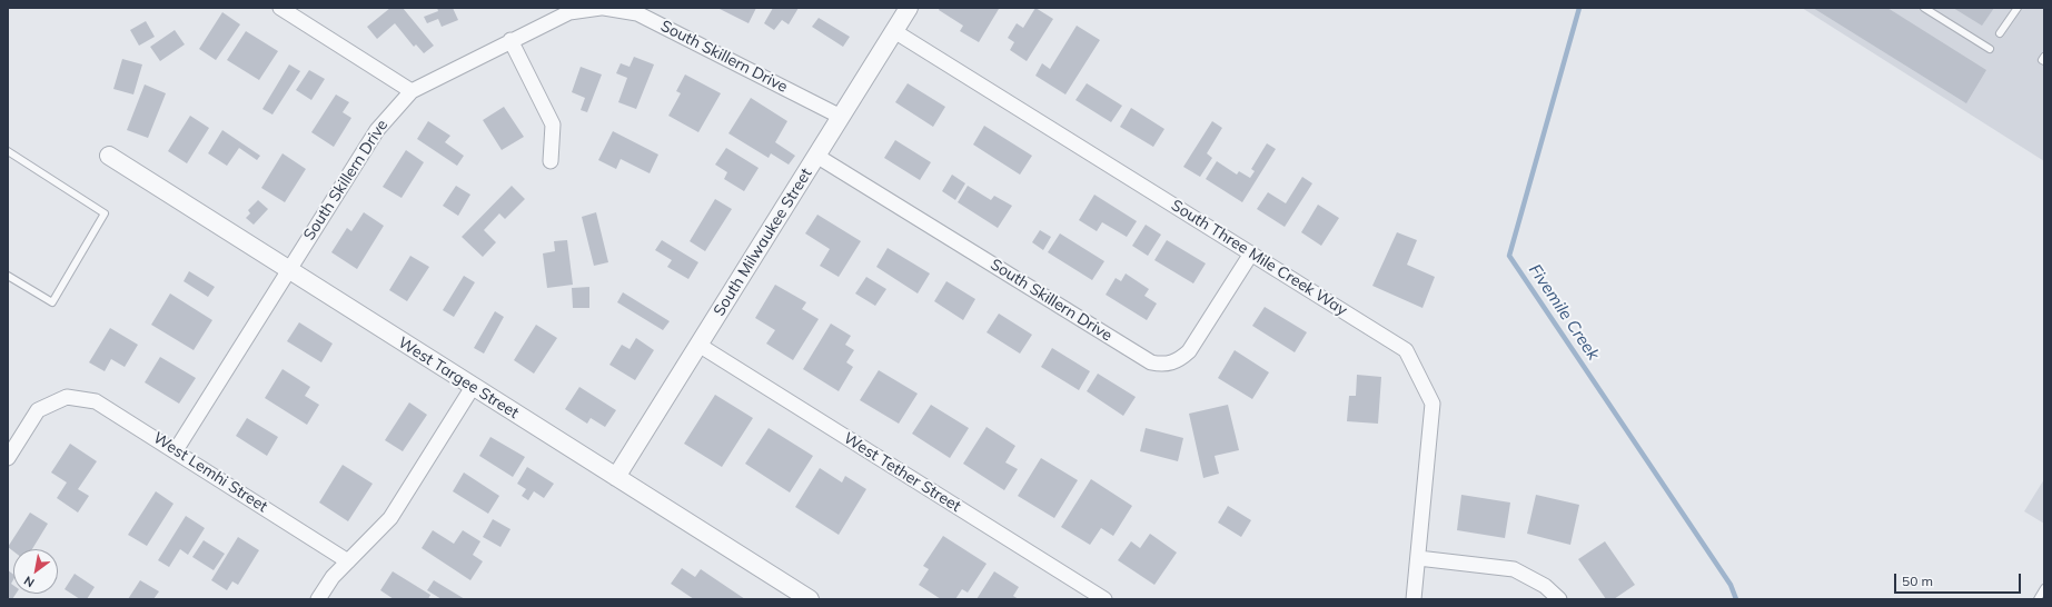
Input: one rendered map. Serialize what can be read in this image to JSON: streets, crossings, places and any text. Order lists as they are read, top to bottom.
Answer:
{
  "streets": {
    "street": [
      "South Skillern Drive",
      "South Milwaukee Street",
      "South Three Mile Creek Way",
      "West Targee Street",
      "West Lemhi Street",
      "West Tether Street"
    ]
  },
  "crossings": [
    ["South Skillern Drive", "South Milwaukee Street"],
    ["South Skillern Drive", "South Three Mile Creek Way"],
    ["South Skillern Drive", "West Targee Street"],
    ["South Skillern Drive", "West Lemhi Street"],
    ["South Milwaukee Street", "South Three Mile Creek Way"],
    ["South Milwaukee Street", "West Targee Street"],
    ["South Milwaukee Street", "West Tether Street"]
  ],
  "water": ["Fivemile Creek"],
  "scale_bar": "50 m",
  "north": "bottom left"
}
